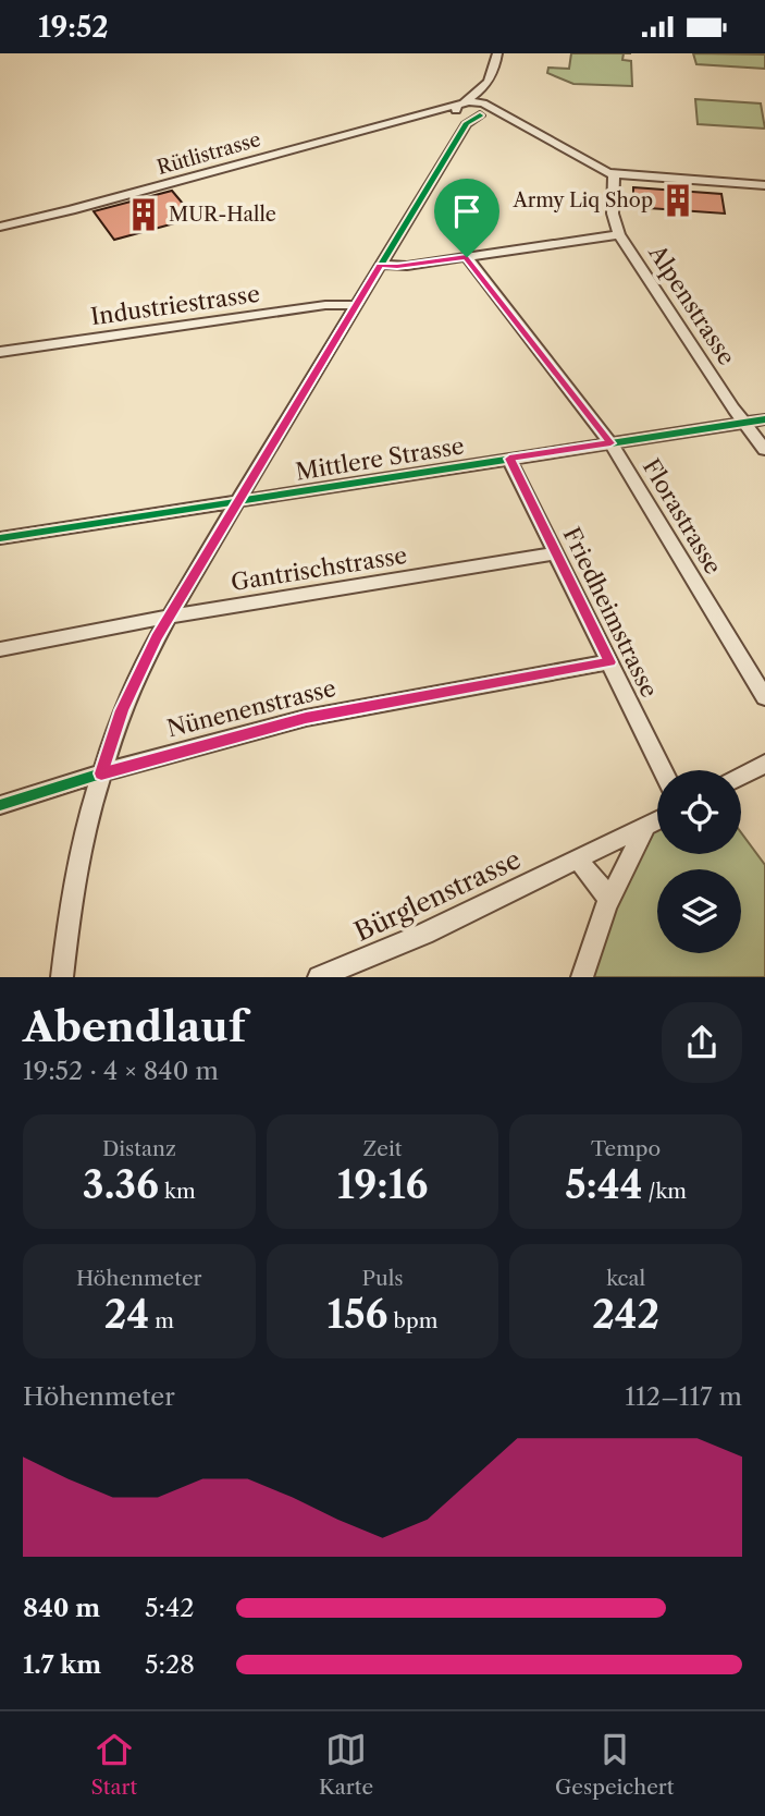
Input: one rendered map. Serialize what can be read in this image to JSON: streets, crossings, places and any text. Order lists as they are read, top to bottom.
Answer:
{
  "streets": {
    "street": [
      "Rütlistrasse",
      "Industriestrasse",
      "Alpenstrasse",
      "Mittlere Strasse",
      "Florastrasse",
      "Gantrischstrasse",
      "Friedheimstrasse",
      "Nünenenstrasse",
      "Bürglenstrasse"
    ]
  },
  "crossings": [
    ["Rütlistrasse", "Alpenstrasse"],
    ["Alpenstrasse", "Mittlere Strasse"],
    ["Mittlere Strasse", "Florastrasse"],
    ["Mittlere Strasse", "Friedheimstrasse"],
    ["Gantrischstrasse", "Friedheimstrasse"],
    ["Friedheimstrasse", "Nünenenstrasse"]
  ],
  "places": {
    "building": ["Army Liq Shop", "MUR-Halle"]
  },
  "page": {
    "status": "19:52",
    "heading": ["Abendlauf", "19:52 · 4 × 840 m"],
    "stats": [
      ["Distanz", "3.36 km"],
      ["Zeit", "19:16"],
      ["Tempo", "5:44 /km"],
      ["Höhenmeter", "24 m"],
      ["Puls", "156 bpm"],
      ["kcal", "242"]
    ],
    "chart": ["Höhenmeter", "112–117 m"],
    "list": [
      {
        "name": "840 m",
        "note": "5:42"
      },
      {
        "name": "1.7 km",
        "note": "5:28"
      }
    ],
    "tabs": ["Start", "Karte", "Gespeichert"]
  }
}
